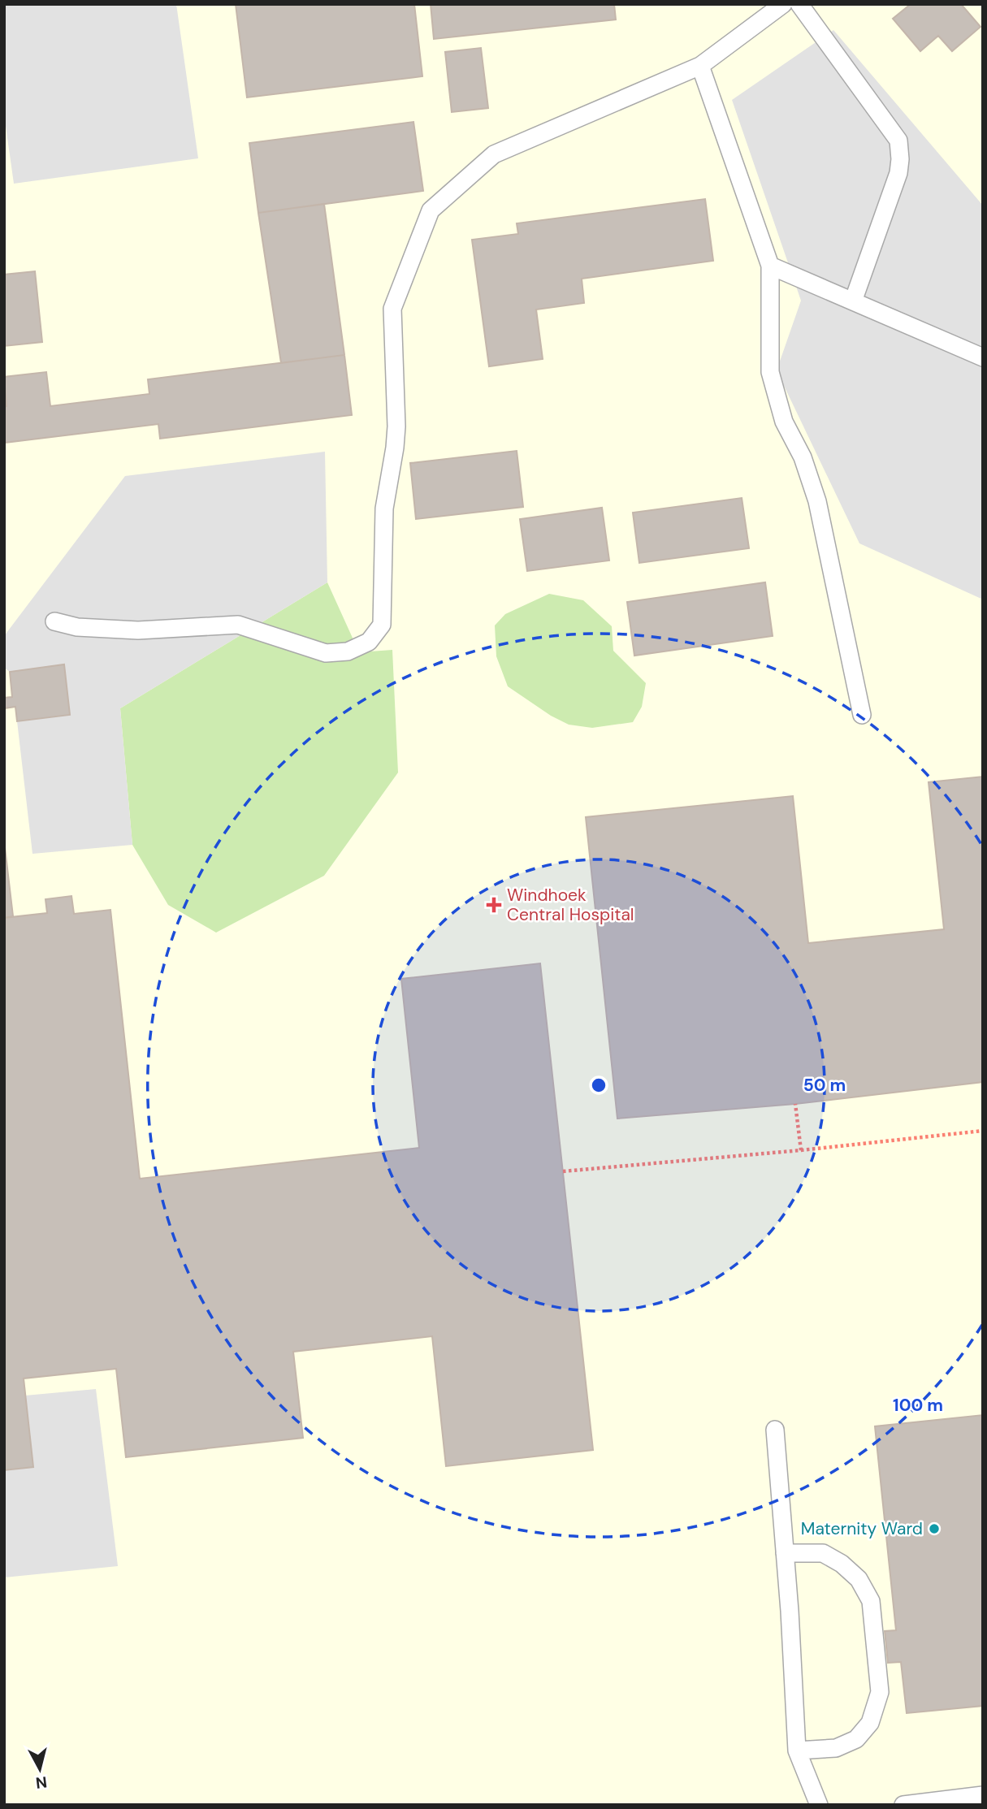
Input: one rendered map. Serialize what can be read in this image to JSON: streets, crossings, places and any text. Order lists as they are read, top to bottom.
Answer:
{
  "places": {
    "health": ["Windhoek Central Hospital"],
    "other": ["Maternity Ward"]
  },
  "north": "bottom",
  "rings": ["50 m", "100 m"]
}
